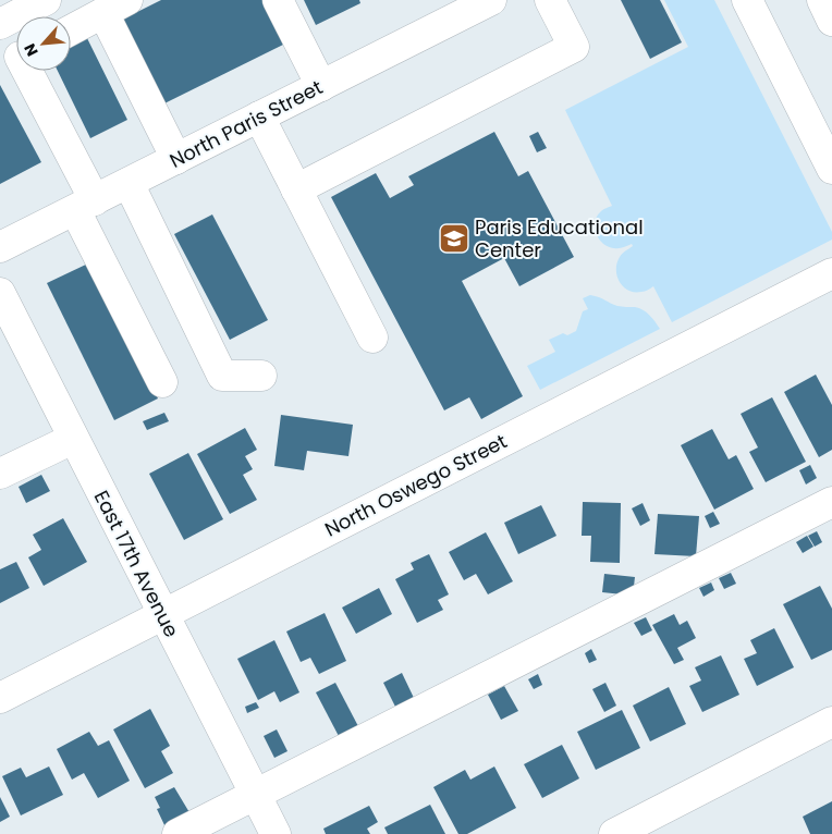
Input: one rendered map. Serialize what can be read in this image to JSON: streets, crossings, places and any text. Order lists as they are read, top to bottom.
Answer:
{
  "streets": {
    "street": ["North Paris Street", "North Oswego Street", "East 17th Avenue"]
  },
  "crossings": [
    ["North Oswego Street", "East 17th Avenue"]
  ],
  "places": {
    "school or university": ["Paris Educational Center"]
  },
  "north": "bottom left"
}
